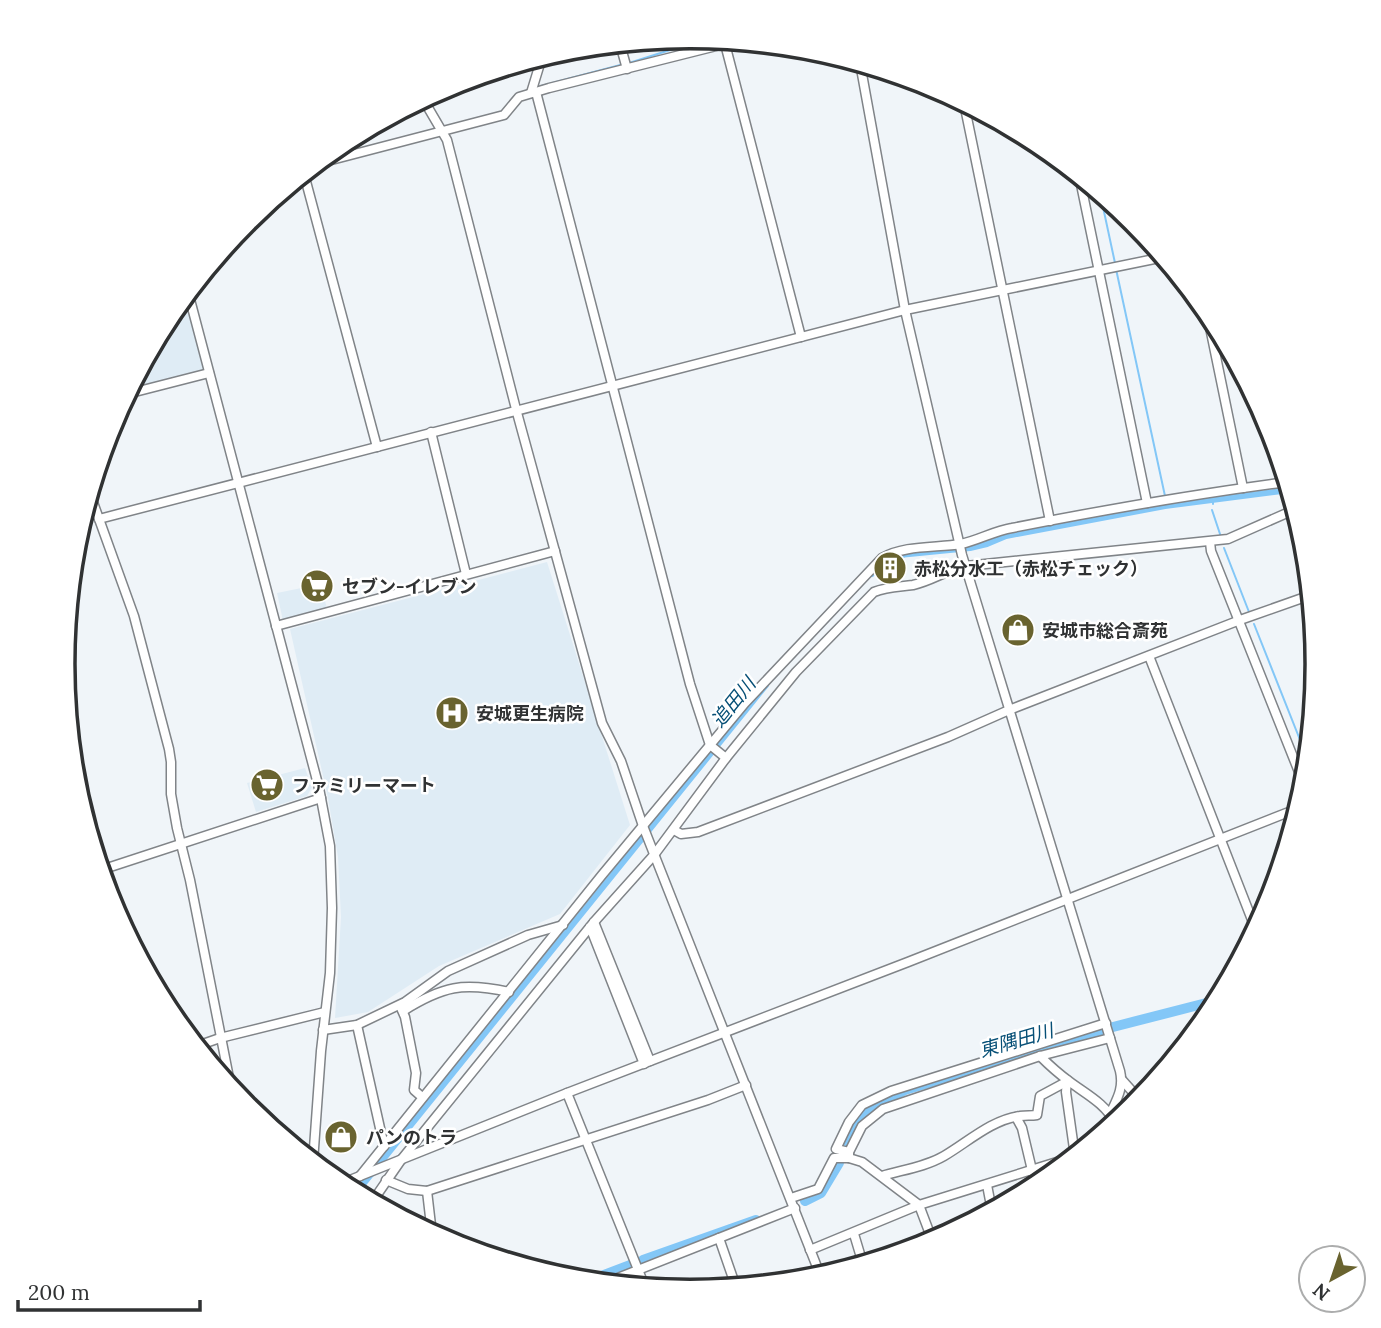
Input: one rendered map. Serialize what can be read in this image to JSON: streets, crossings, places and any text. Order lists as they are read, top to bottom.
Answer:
{
  "water": ["追田川", "東隅田川"],
  "places": {
    "building": ["赤松分水工（赤松チェック）"],
    "supermarket": ["セブン-イレブン", "ファミリーマート"],
    "shop": ["安城市総合斎苑", "パンのトラ"],
    "hospital": ["安城更生病院"]
  },
  "scale_bar": "200 m",
  "north": "bottom left"
}
